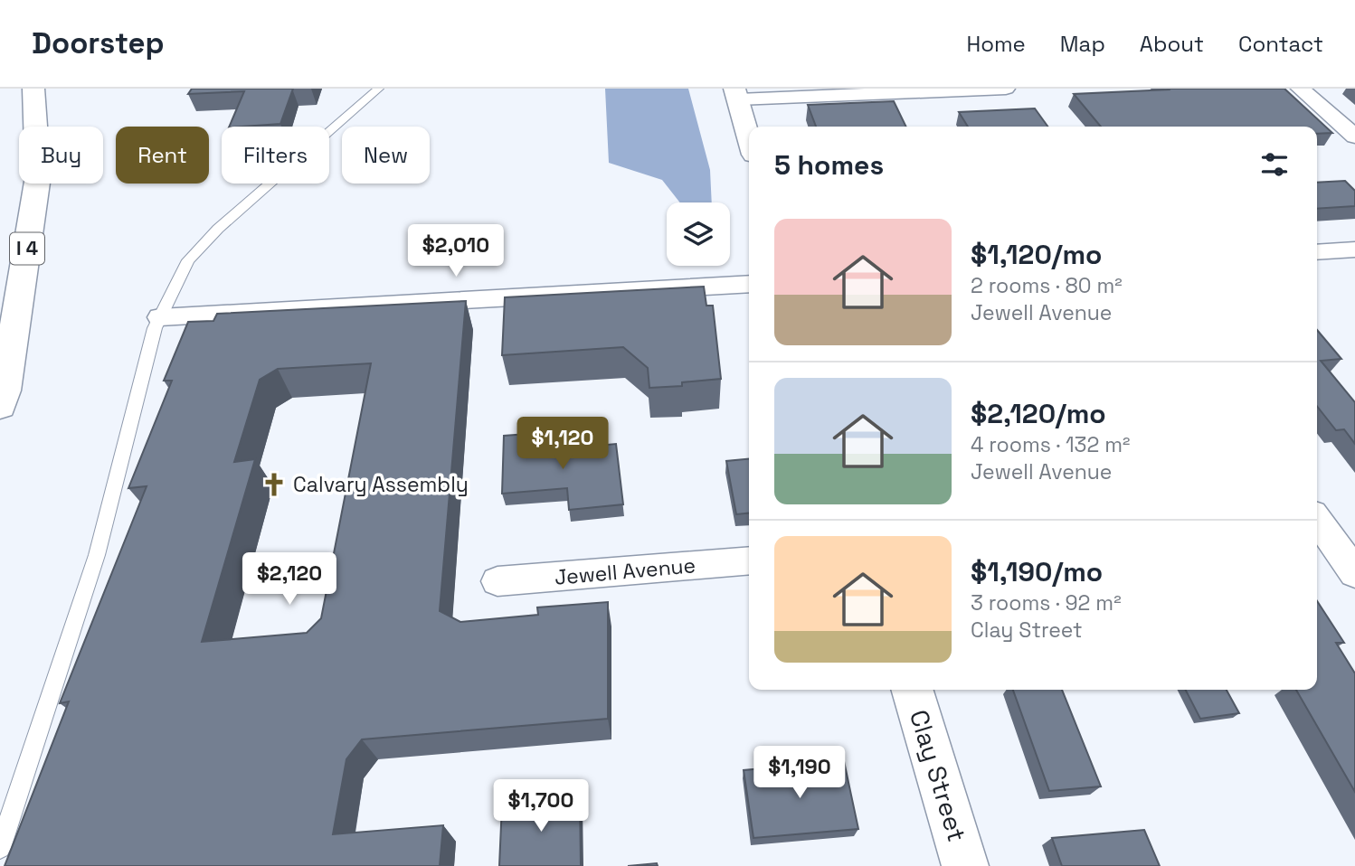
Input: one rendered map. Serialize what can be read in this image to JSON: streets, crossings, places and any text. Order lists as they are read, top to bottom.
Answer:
{
  "streets": {
    "main road": ["I 4", "Clay Street"],
    "street": ["Jewell Avenue"]
  },
  "places": {
    "church": ["Calvary Assembly"]
  },
  "page": {
    "header": "Doorstep",
    "nav": [
      "Home",
      "Map",
      "About",
      "Contact"
    ],
    "chip": [
      "Buy",
      "Rent",
      "Filters",
      "New"
    ],
    "heading": "5 homes",
    "list": [
      {
        "name": "$1,120/mo",
        "note": "2 rooms · 80 m² · Jewell Avenue"
      },
      {
        "name": "$2,120/mo",
        "note": "4 rooms · 132 m² · Jewell Avenue"
      },
      {
        "name": "$1,190/mo",
        "note": "3 rooms · 92 m² · Clay Street"
      }
    ],
    "price": [
      "$2,010",
      "$1,120",
      "$2,120",
      "$1,190",
      "$1,700"
    ]
  }
}
